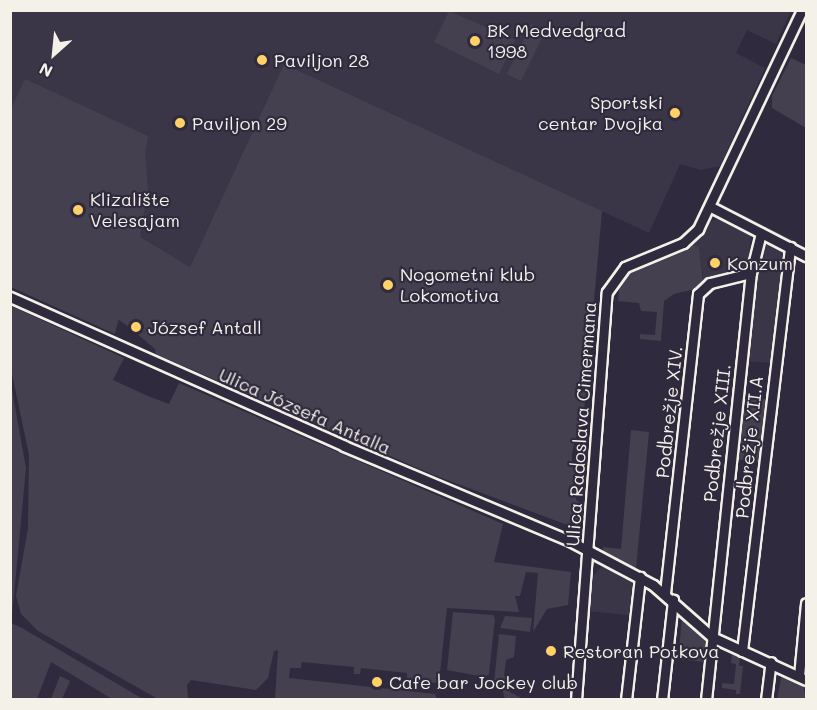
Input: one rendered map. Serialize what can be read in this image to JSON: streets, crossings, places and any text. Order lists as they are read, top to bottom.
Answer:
{
  "streets": {
    "street": [
      "Ulica Józsefa Antalla",
      "Podbrežje XIV.",
      "Ulica Radoslava Cimermana",
      "Podbrežje XIII.",
      "Podbrežje XII.A"
    ]
  },
  "crossings": [
    ["Ulica Józsefa Antalla", "Podbrežje XIV."],
    ["Ulica Józsefa Antalla", "Ulica Radoslava Cimermana"],
    ["Ulica Józsefa Antalla", "Podbrežje XIII."],
    ["Ulica Józsefa Antalla", "Podbrežje XII.A"],
    ["Podbrežje XIV.", "Podbrežje XIII."]
  ],
  "places": [
    "BK Medvedgrad 1998",
    "Paviljon 28",
    "Sportski centar Dvojka",
    "Paviljon 29",
    "Klizalište Velesajam",
    "Konzum",
    "Nogometni klub Lokomotiva",
    "József Antall",
    "Restoran Potkova",
    "Cafe bar Jockey club"
  ],
  "north": "bottom left"
}
